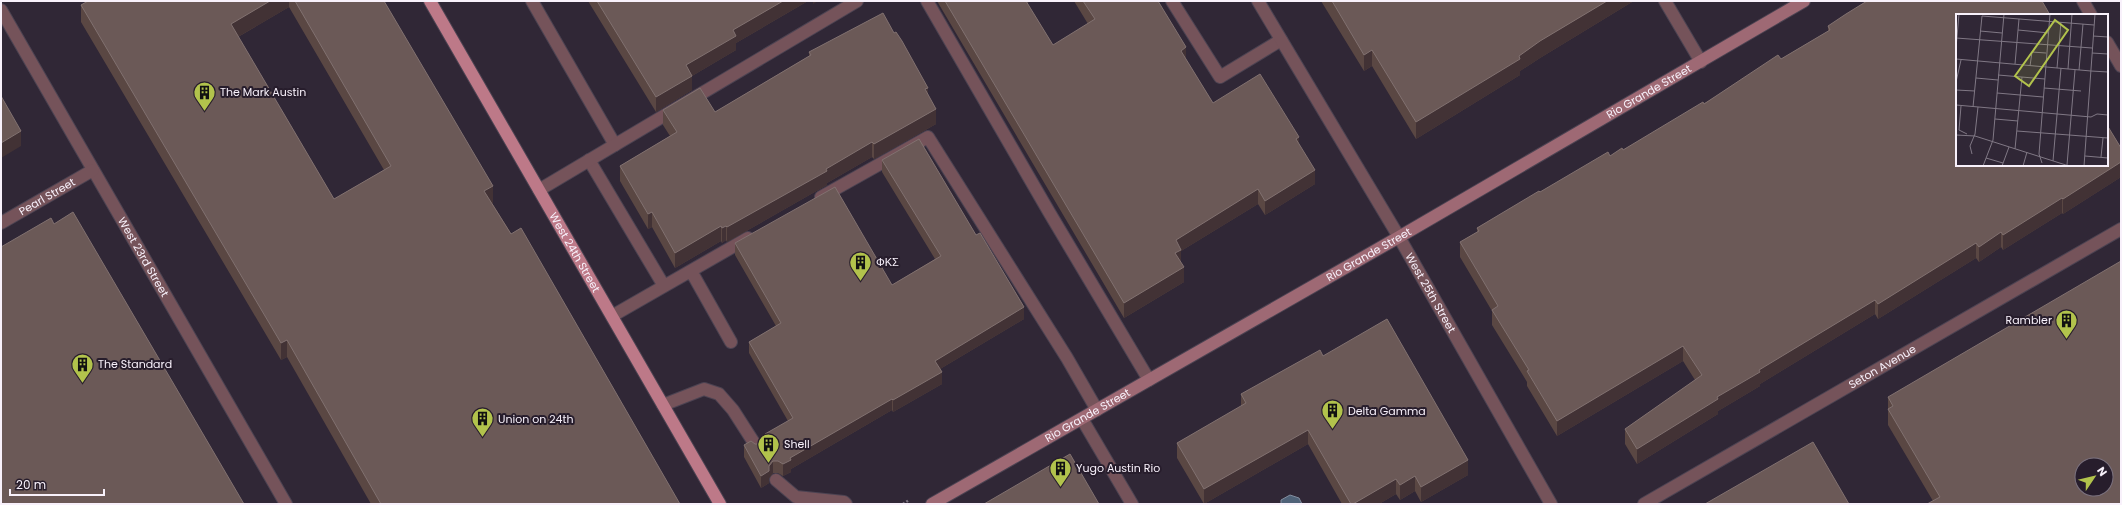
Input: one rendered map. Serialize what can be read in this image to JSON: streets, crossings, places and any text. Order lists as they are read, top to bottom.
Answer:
{
  "streets": {
    "main road": ["West 24th Street"],
    "street": [
      "Rio Grande Street",
      "Pearl Street",
      "West 23rd Street",
      "West 25th Street",
      "Seton Avenue"
    ]
  },
  "crossings": [
    ["Rio Grande Street", "West 25th Street"],
    ["Pearl Street", "West 23rd Street"]
  ],
  "places": {
    "building": [
      "The Mark Austin",
      "ΦΚΣ",
      "Rambler",
      "The Standard",
      "Delta Gamma",
      "Union on 24th",
      "Shell",
      "Yugo Austin Rio"
    ]
  },
  "scale_bar": "20 m",
  "north": "top right"
}
